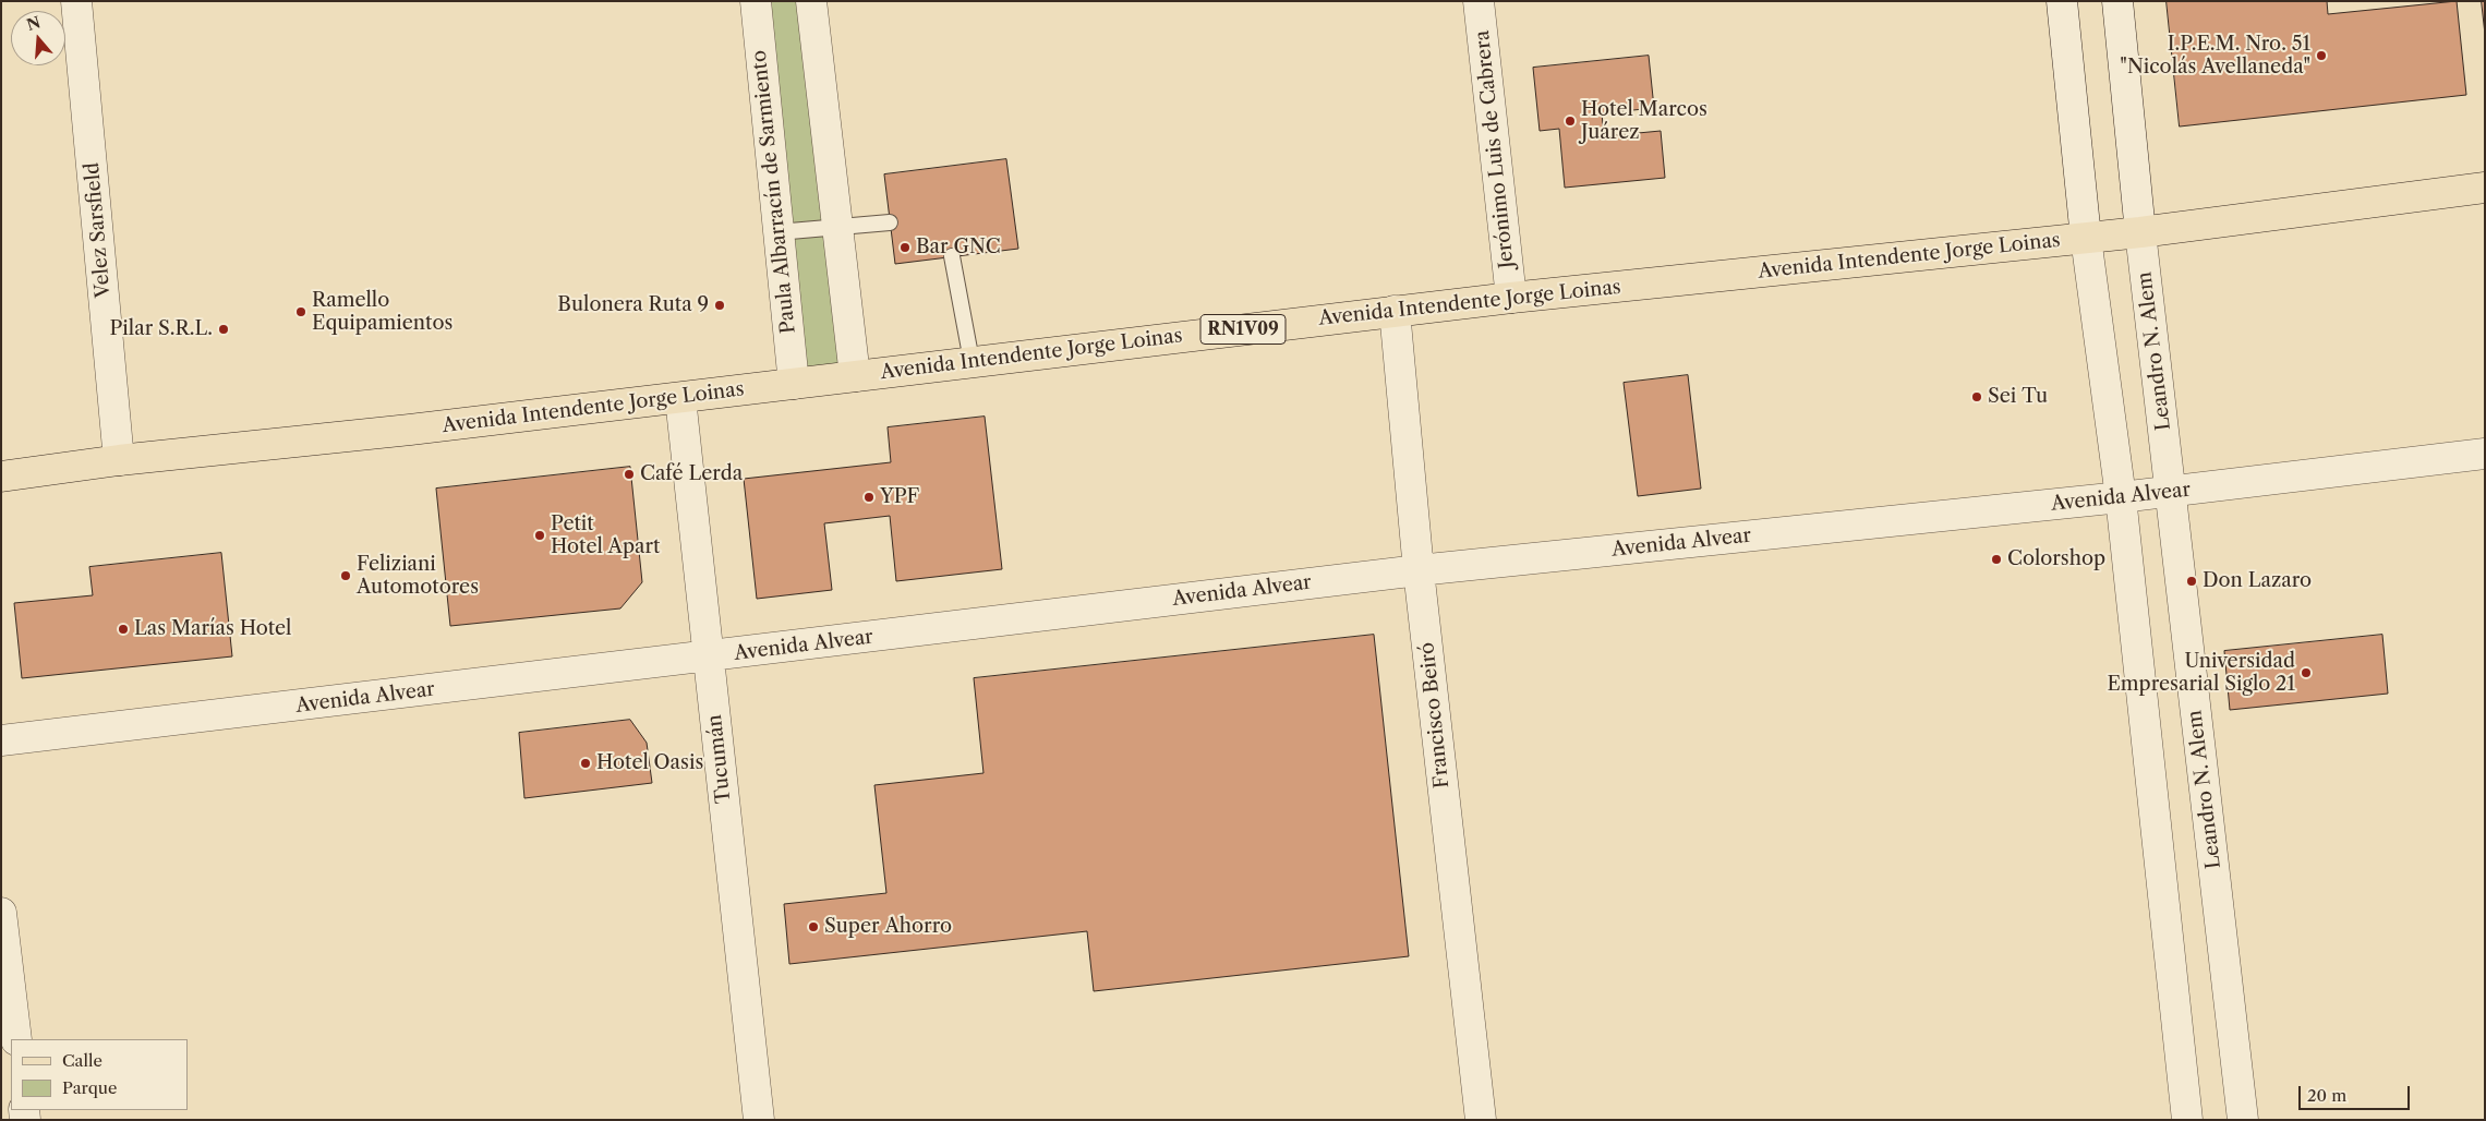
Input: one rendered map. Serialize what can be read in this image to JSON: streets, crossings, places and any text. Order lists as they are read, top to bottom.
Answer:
{
  "streets": {
    "main road": ["Avenida Intendente Jorge Loinas", "RN1V09"],
    "street": [
      "Jerónimo Luis de Cabrera",
      "Paula Albarracín de Sarmiento",
      "Velez Sarsfield",
      "Leandro N. Alem",
      "Avenida Alvear",
      "Francisco Beiró",
      "Tucumán"
    ]
  },
  "crossings": [
    ["Jerónimo Luis de Cabrera", "Avenida Intendente Jorge Loinas"],
    ["Paula Albarracín de Sarmiento", "Avenida Intendente Jorge Loinas"],
    ["Velez Sarsfield", "Avenida Intendente Jorge Loinas"],
    ["Avenida Intendente Jorge Loinas", "Leandro N. Alem"],
    ["Avenida Intendente Jorge Loinas", "Francisco Beiró"],
    ["Avenida Intendente Jorge Loinas", "Tucumán"],
    ["Leandro N. Alem", "Avenida Alvear"],
    ["Avenida Alvear", "Francisco Beiró"],
    ["Avenida Alvear", "Tucumán"]
  ],
  "places": [
    "I.P.E.M. Nro. 51 \"Nicolás Avellaneda\"",
    "Hotel Marcos Juárez",
    "Bar GNC",
    "Bulonera Ruta 9",
    "Ramello Equipamientos",
    "Pilar S.R.L.",
    "Sei Tu",
    "Café Lerda",
    "YPF",
    "Petit Hotel Apart",
    "Colorshop",
    "Feliziani Automotores",
    "Don Lazaro",
    "Las Marías Hotel",
    "Universidad Empresarial Siglo 21",
    "Hotel Oasis",
    "Super Ahorro"
  ],
  "legend": ["Calle", "Parque"],
  "scale_bar": "20 m",
  "north": "top"
}
